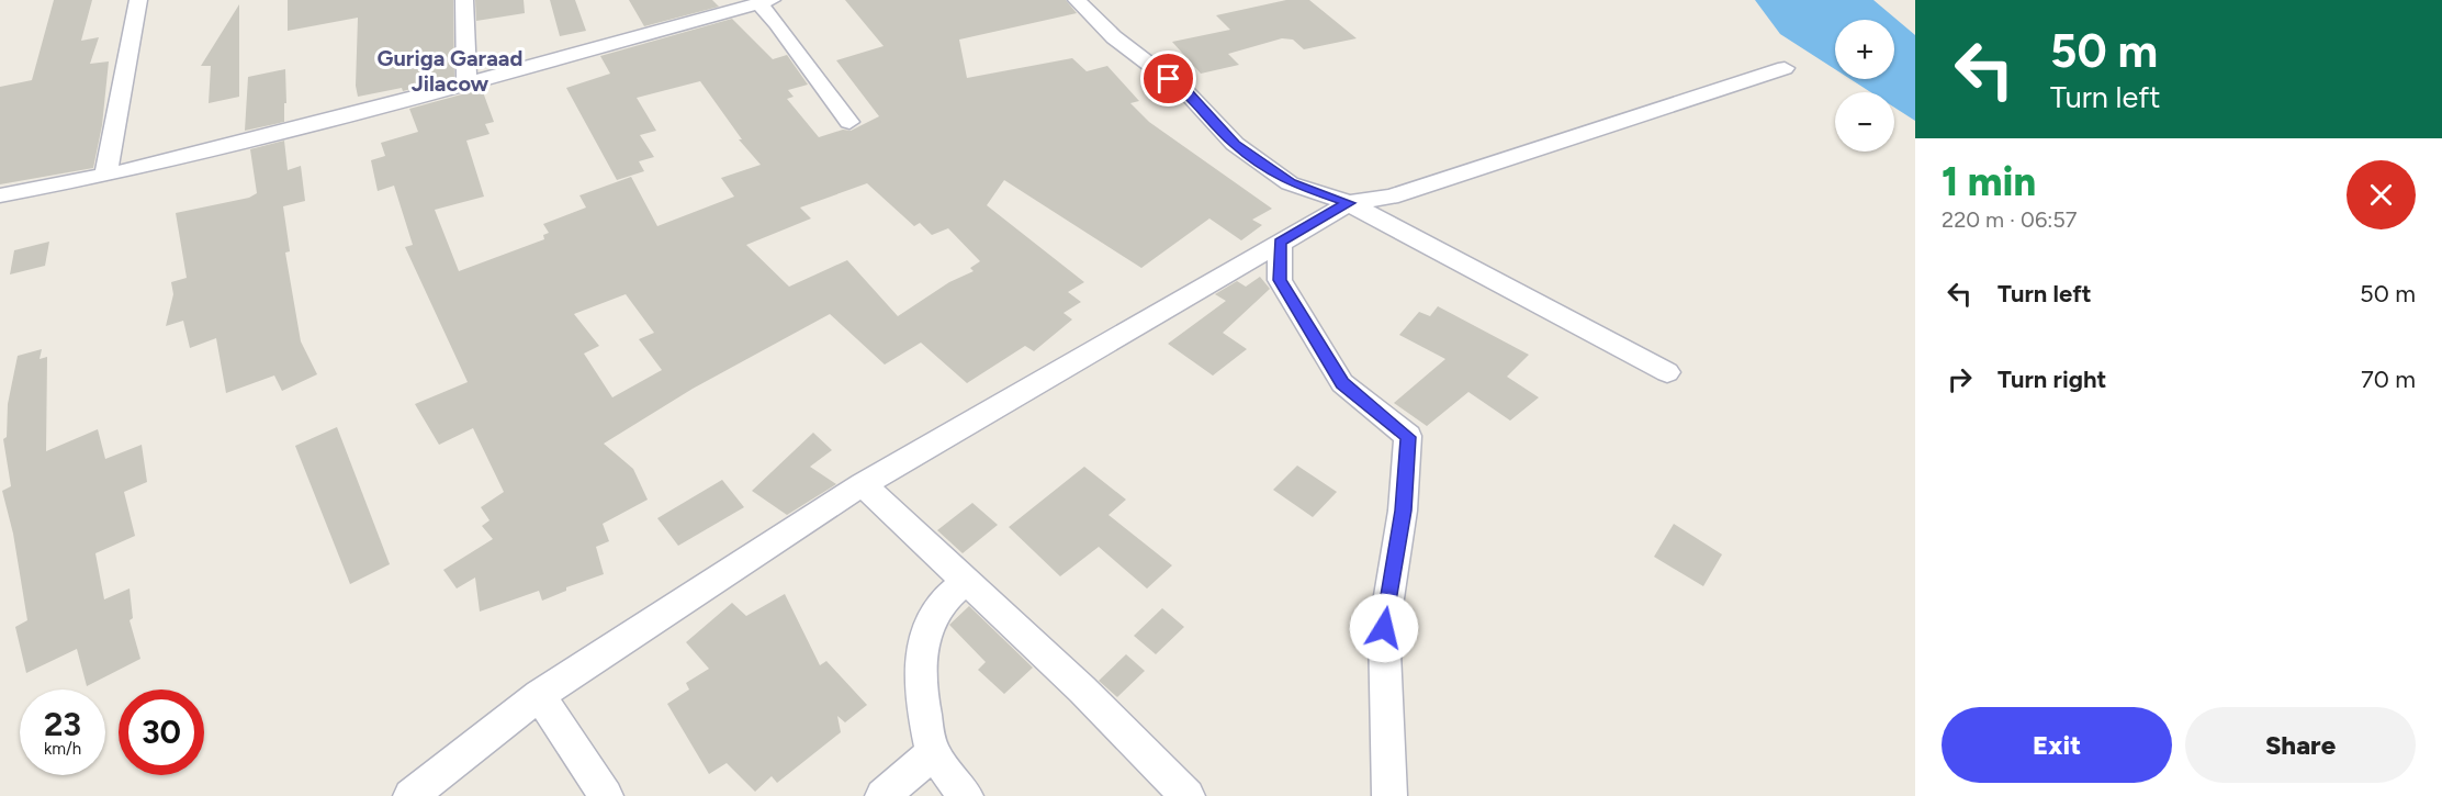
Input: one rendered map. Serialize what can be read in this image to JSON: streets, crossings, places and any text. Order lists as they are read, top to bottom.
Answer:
{
  "districts": ["Guriga Garaad Jilacow"],
  "page": {
    "turn": ["50 m", "Turn left"],
    "map_buttons": ["+", "−"],
    "heading": ["1 min", "220 m · 06:57"],
    "list": [
      {
        "name": "Turn left",
        "value": "50 m"
      },
      {
        "name": "Turn right",
        "value": "70 m"
      }
    ],
    "speed": "23 km/h",
    "limit": "30",
    "buttons": ["Exit", "Share"]
  }
}
